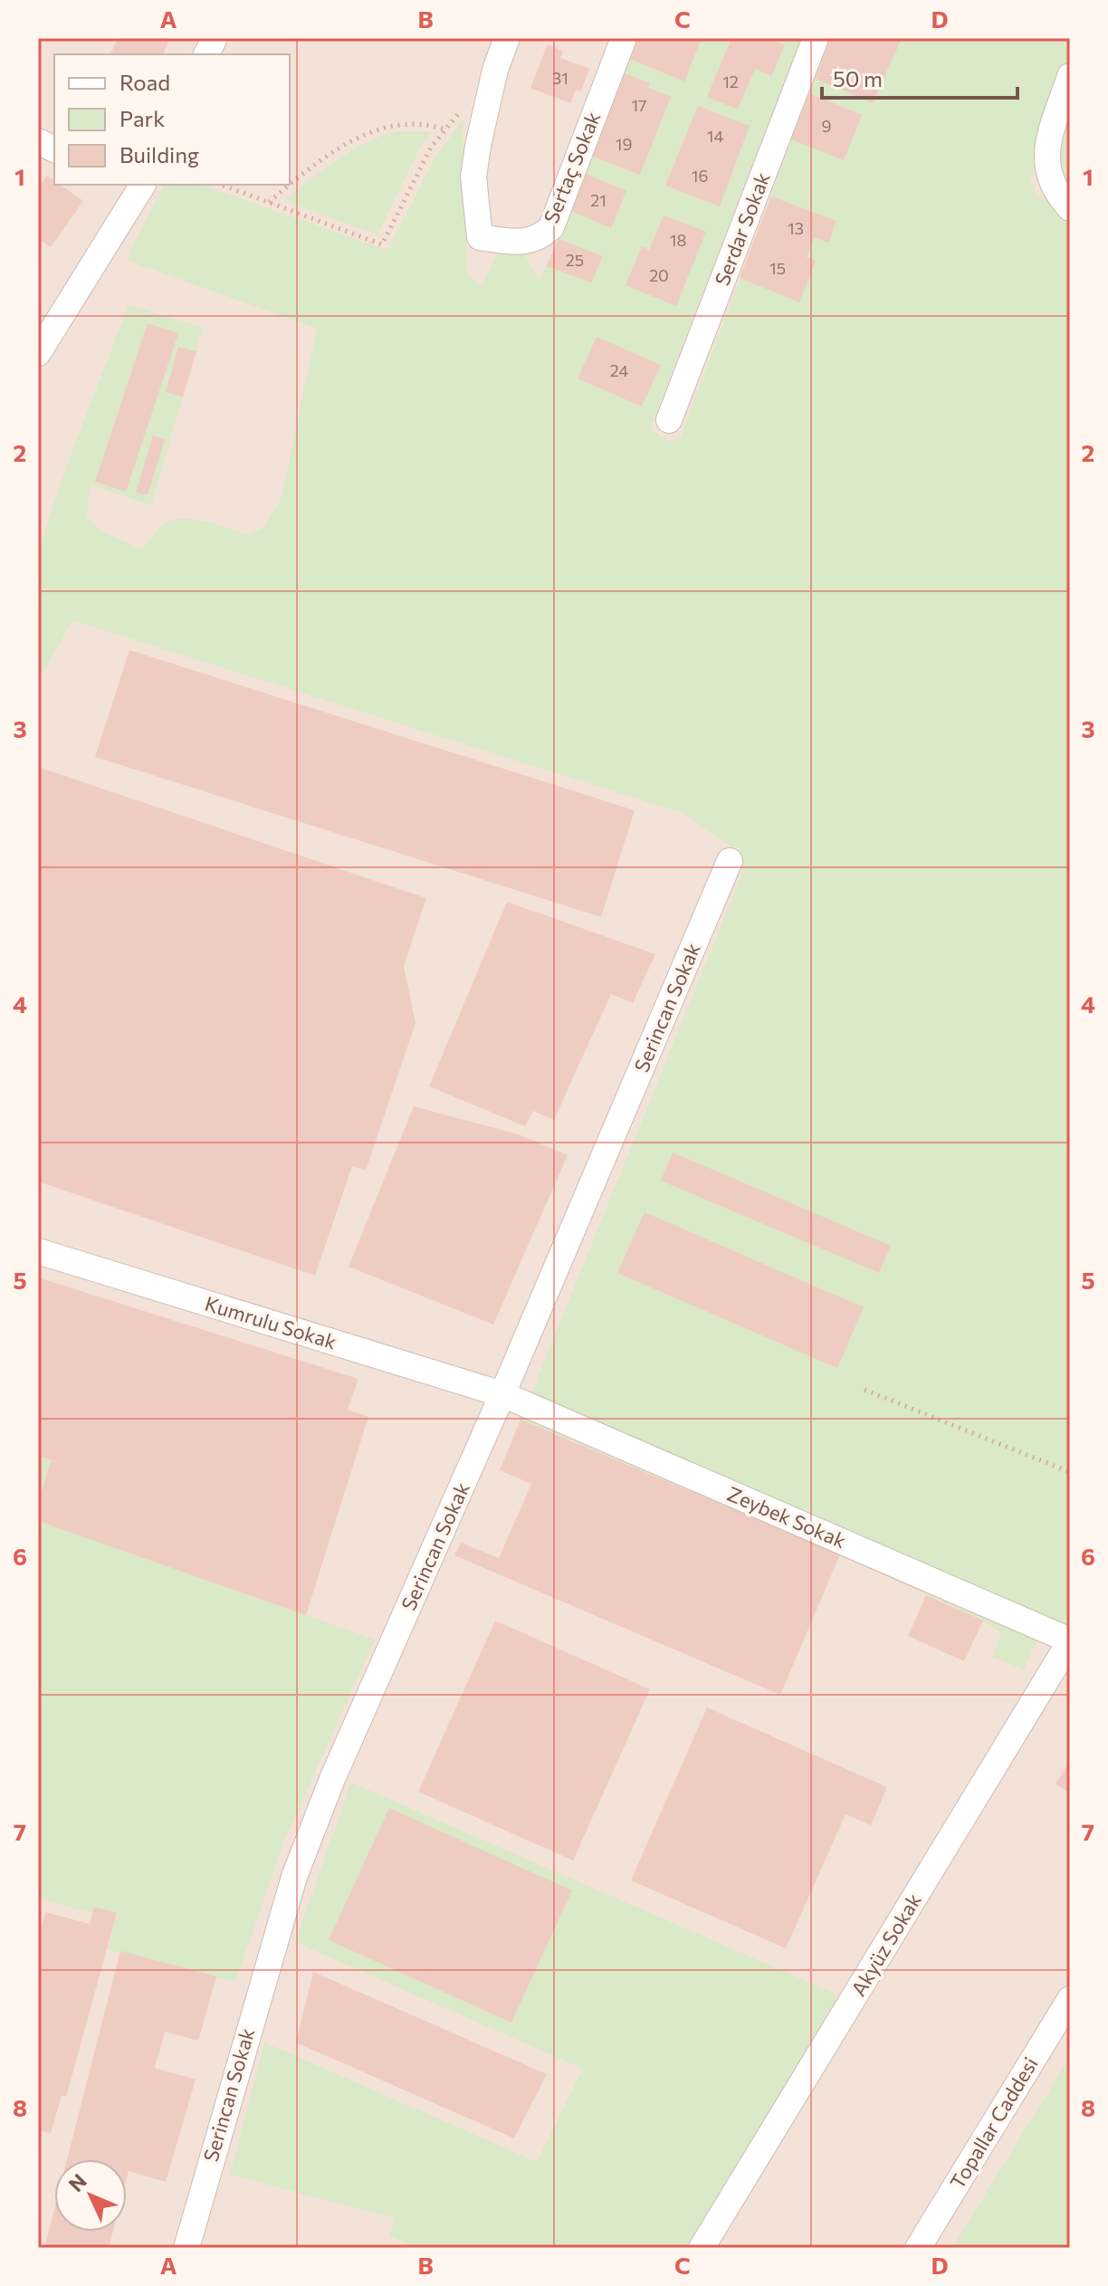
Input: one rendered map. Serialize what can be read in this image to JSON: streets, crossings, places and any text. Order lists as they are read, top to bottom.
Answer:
{
  "streets": {
    "street": [
      "Sertaç Sokak",
      "Serdar Sokak",
      "Serincan Sokak",
      "Kumrulu Sokak",
      "Zeybek Sokak",
      "Akyüz Sokak",
      "Topallar Caddesi"
    ]
  },
  "crossings": [
    ["Serincan Sokak", "Kumrulu Sokak"],
    ["Serincan Sokak", "Zeybek Sokak"],
    ["Kumrulu Sokak", "Zeybek Sokak"],
    ["Zeybek Sokak", "Akyüz Sokak"]
  ],
  "house_numbers": [
    "31",
    "12",
    "17",
    "9",
    "14",
    "19",
    "16",
    "21",
    "13",
    "18",
    "25",
    "15",
    "20",
    "24"
  ],
  "legend": ["Road", "Park", "Building"],
  "scale_bar": "50 m",
  "north": "top left",
  "grid": {
    "columns": [
      "A",
      "B",
      "C",
      "D"
    ],
    "rows": [
      "1",
      "2",
      "3",
      "4",
      "5",
      "6",
      "7",
      "8"
    ]
  }
}
